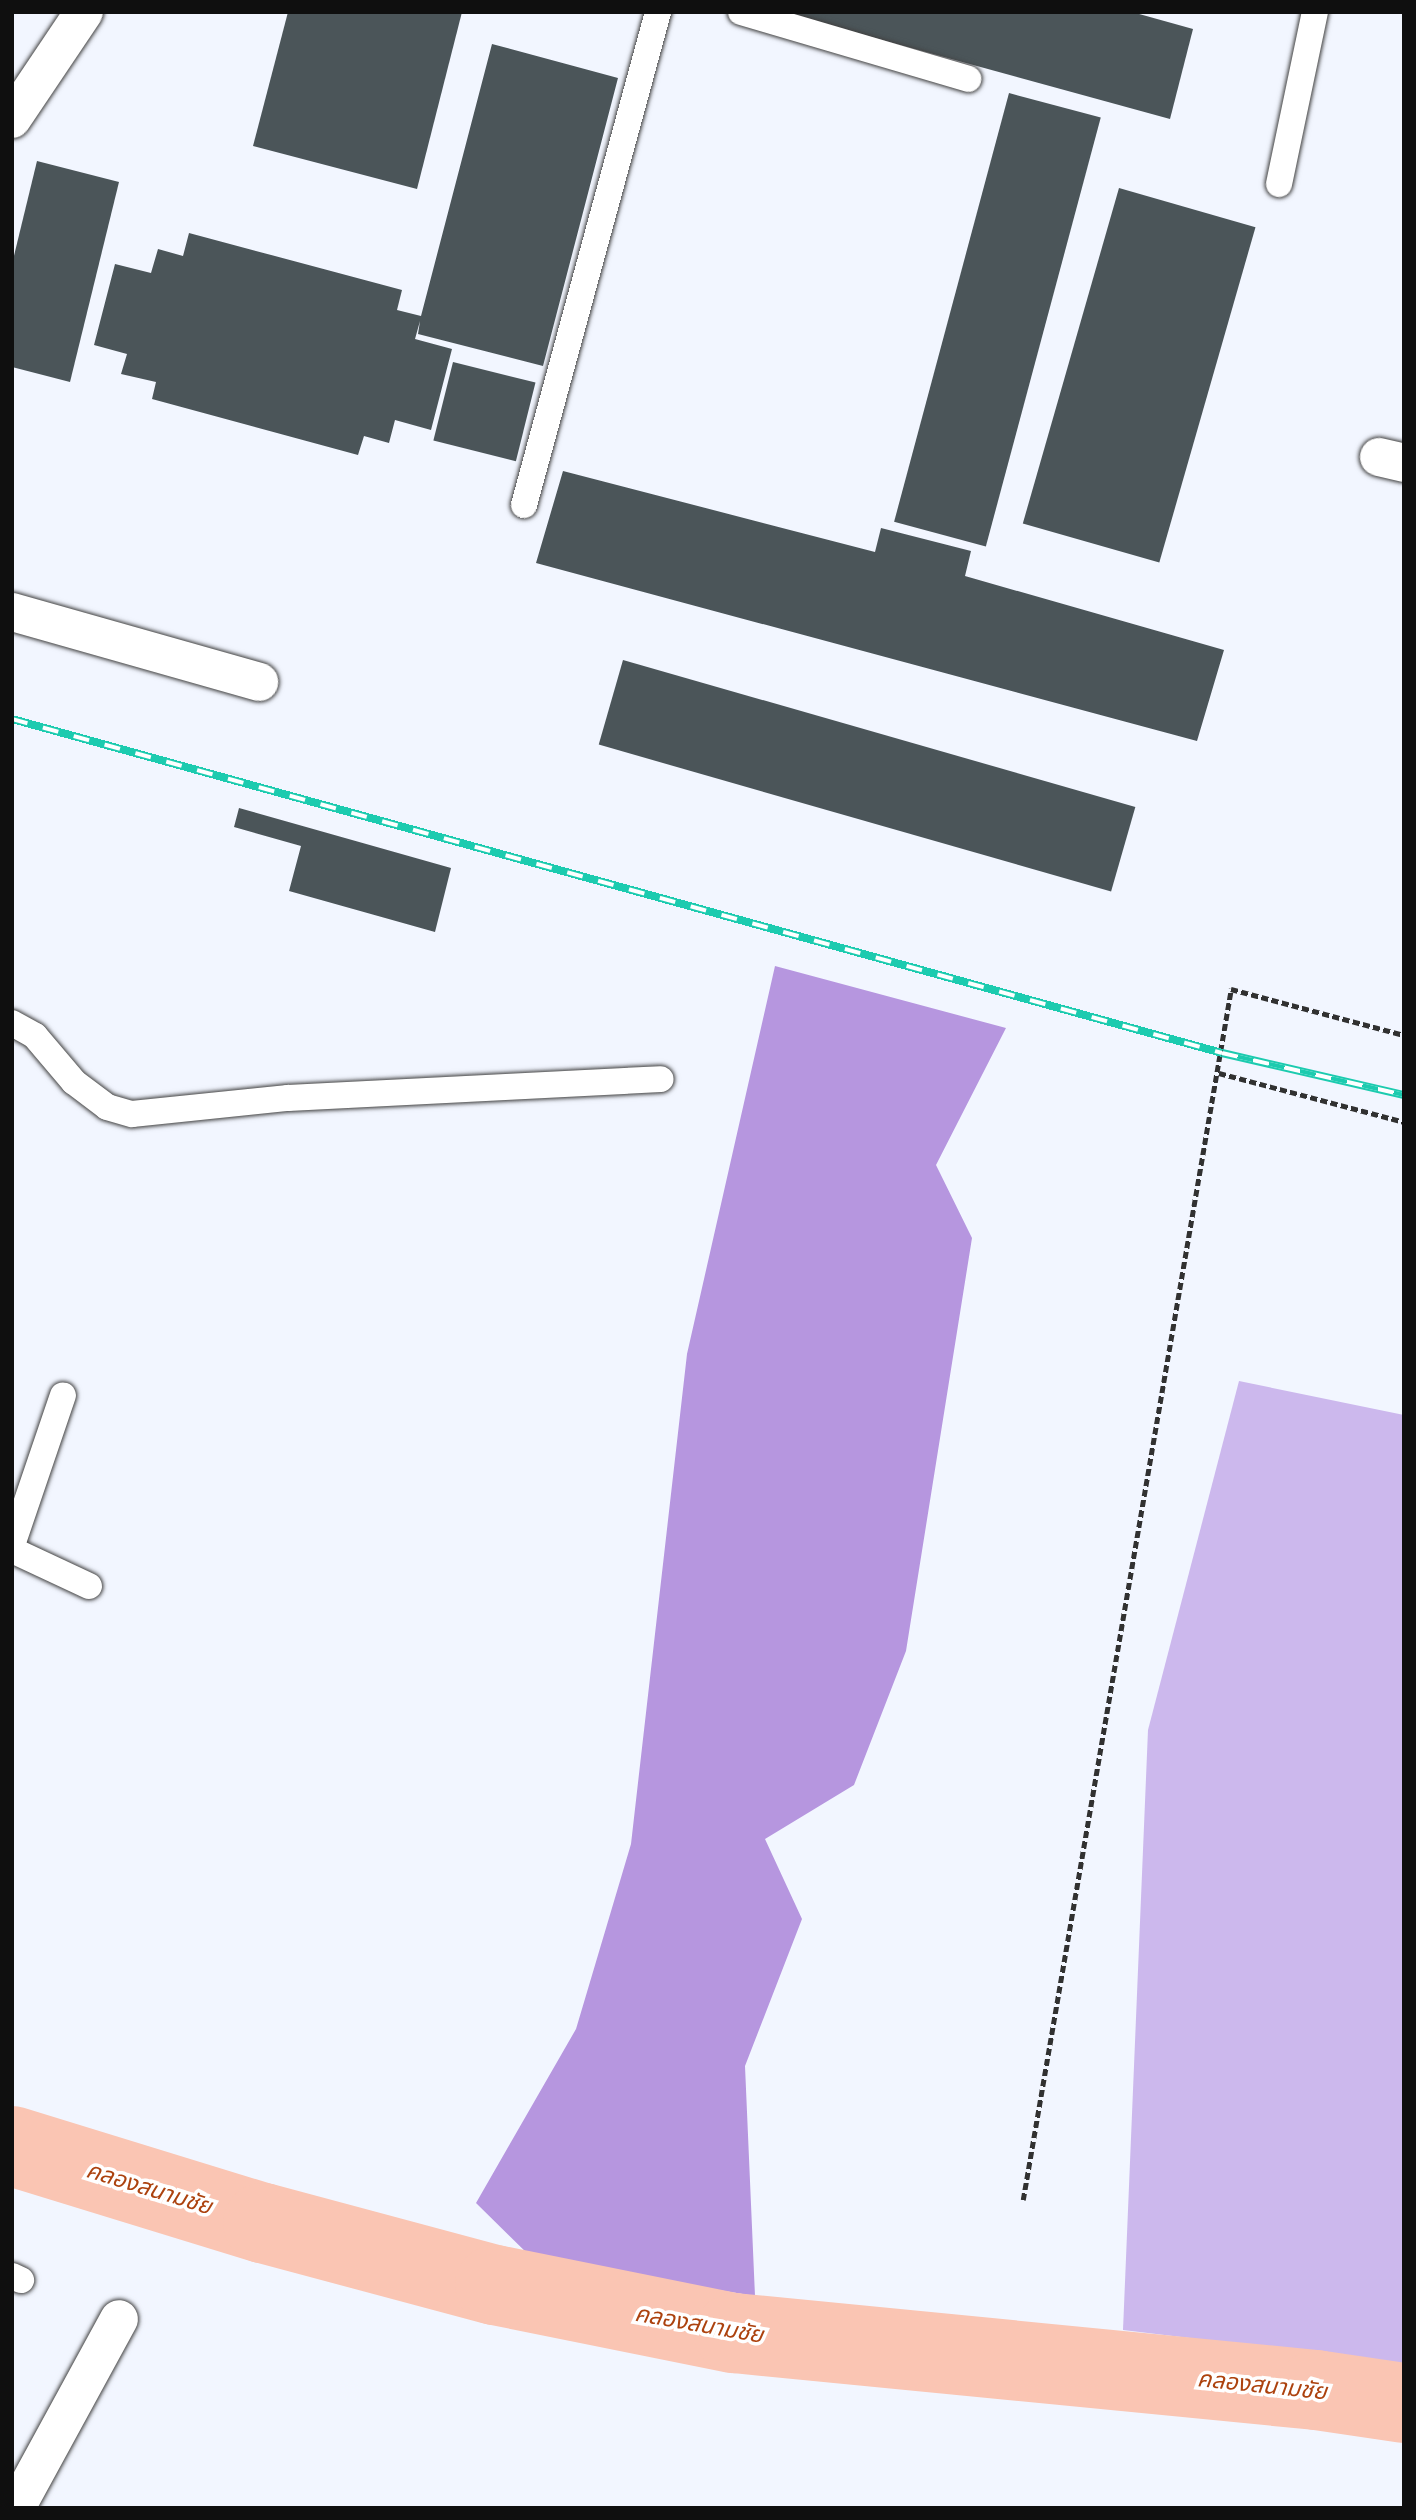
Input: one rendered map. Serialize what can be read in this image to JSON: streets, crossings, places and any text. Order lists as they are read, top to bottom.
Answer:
{
  "water": ["คลองสนามชัย"]
}
